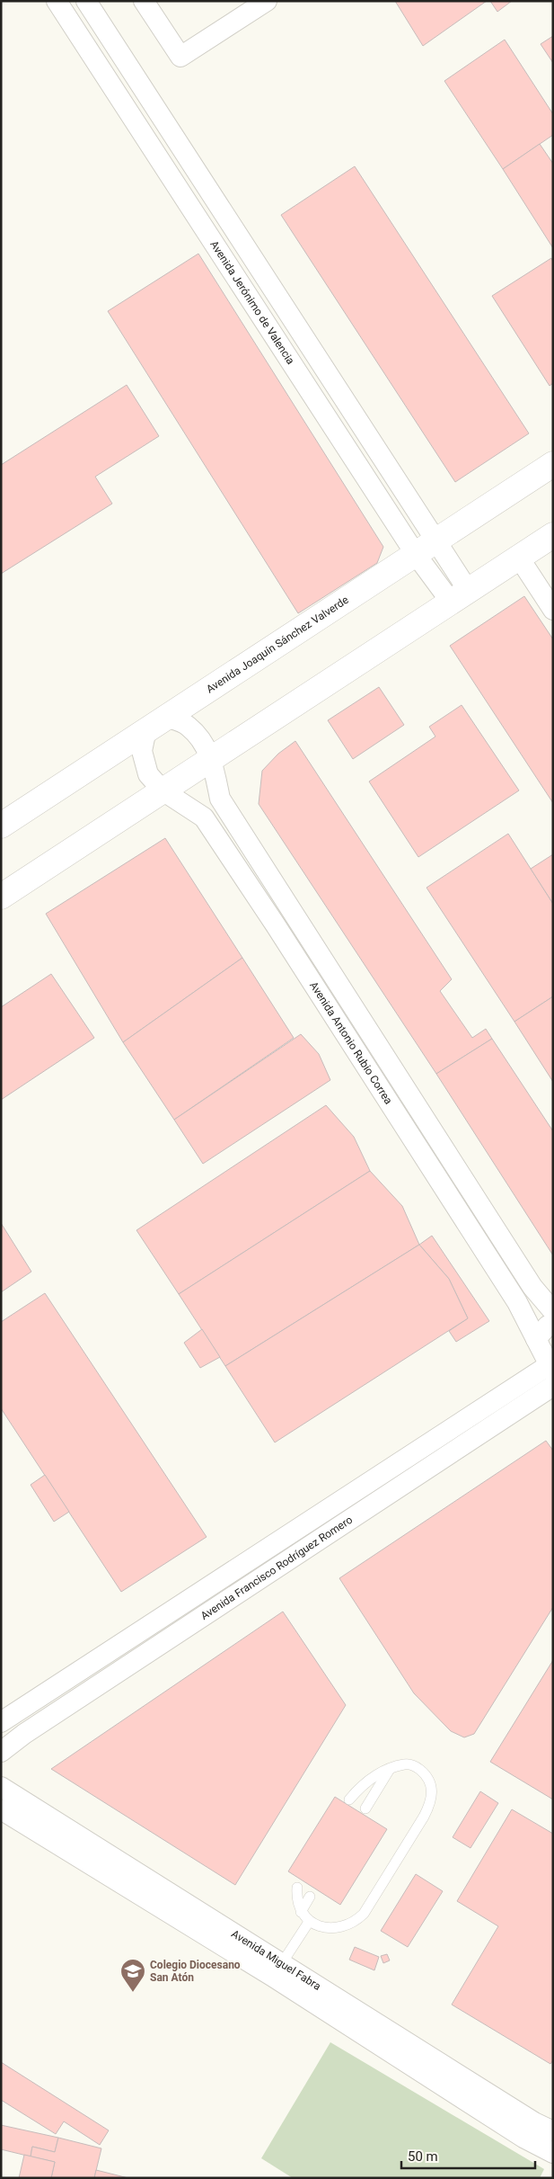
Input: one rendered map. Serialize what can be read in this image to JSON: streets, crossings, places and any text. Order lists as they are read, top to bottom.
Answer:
{
  "streets": {
    "main road": ["Avenida Joaquín Sánchez Valverde"],
    "street": [
      "Avenida Jerónimo de Valencia",
      "Avenida Antonio Rubio Correa",
      "Avenida Francisco Rodríguez Romero",
      "Avenida Miguel Fabra"
    ]
  },
  "crossings": [
    ["Avenida Jerónimo de Valencia", "Avenida Joaquín Sánchez Valverde"],
    ["Avenida Joaquín Sánchez Valverde", "Avenida Antonio Rubio Correa"],
    ["Avenida Antonio Rubio Correa", "Avenida Francisco Rodríguez Romero"]
  ],
  "places": {
    "school or university": ["Colegio Diocesano San Atón"]
  },
  "scale_bar": "50 m"
}
